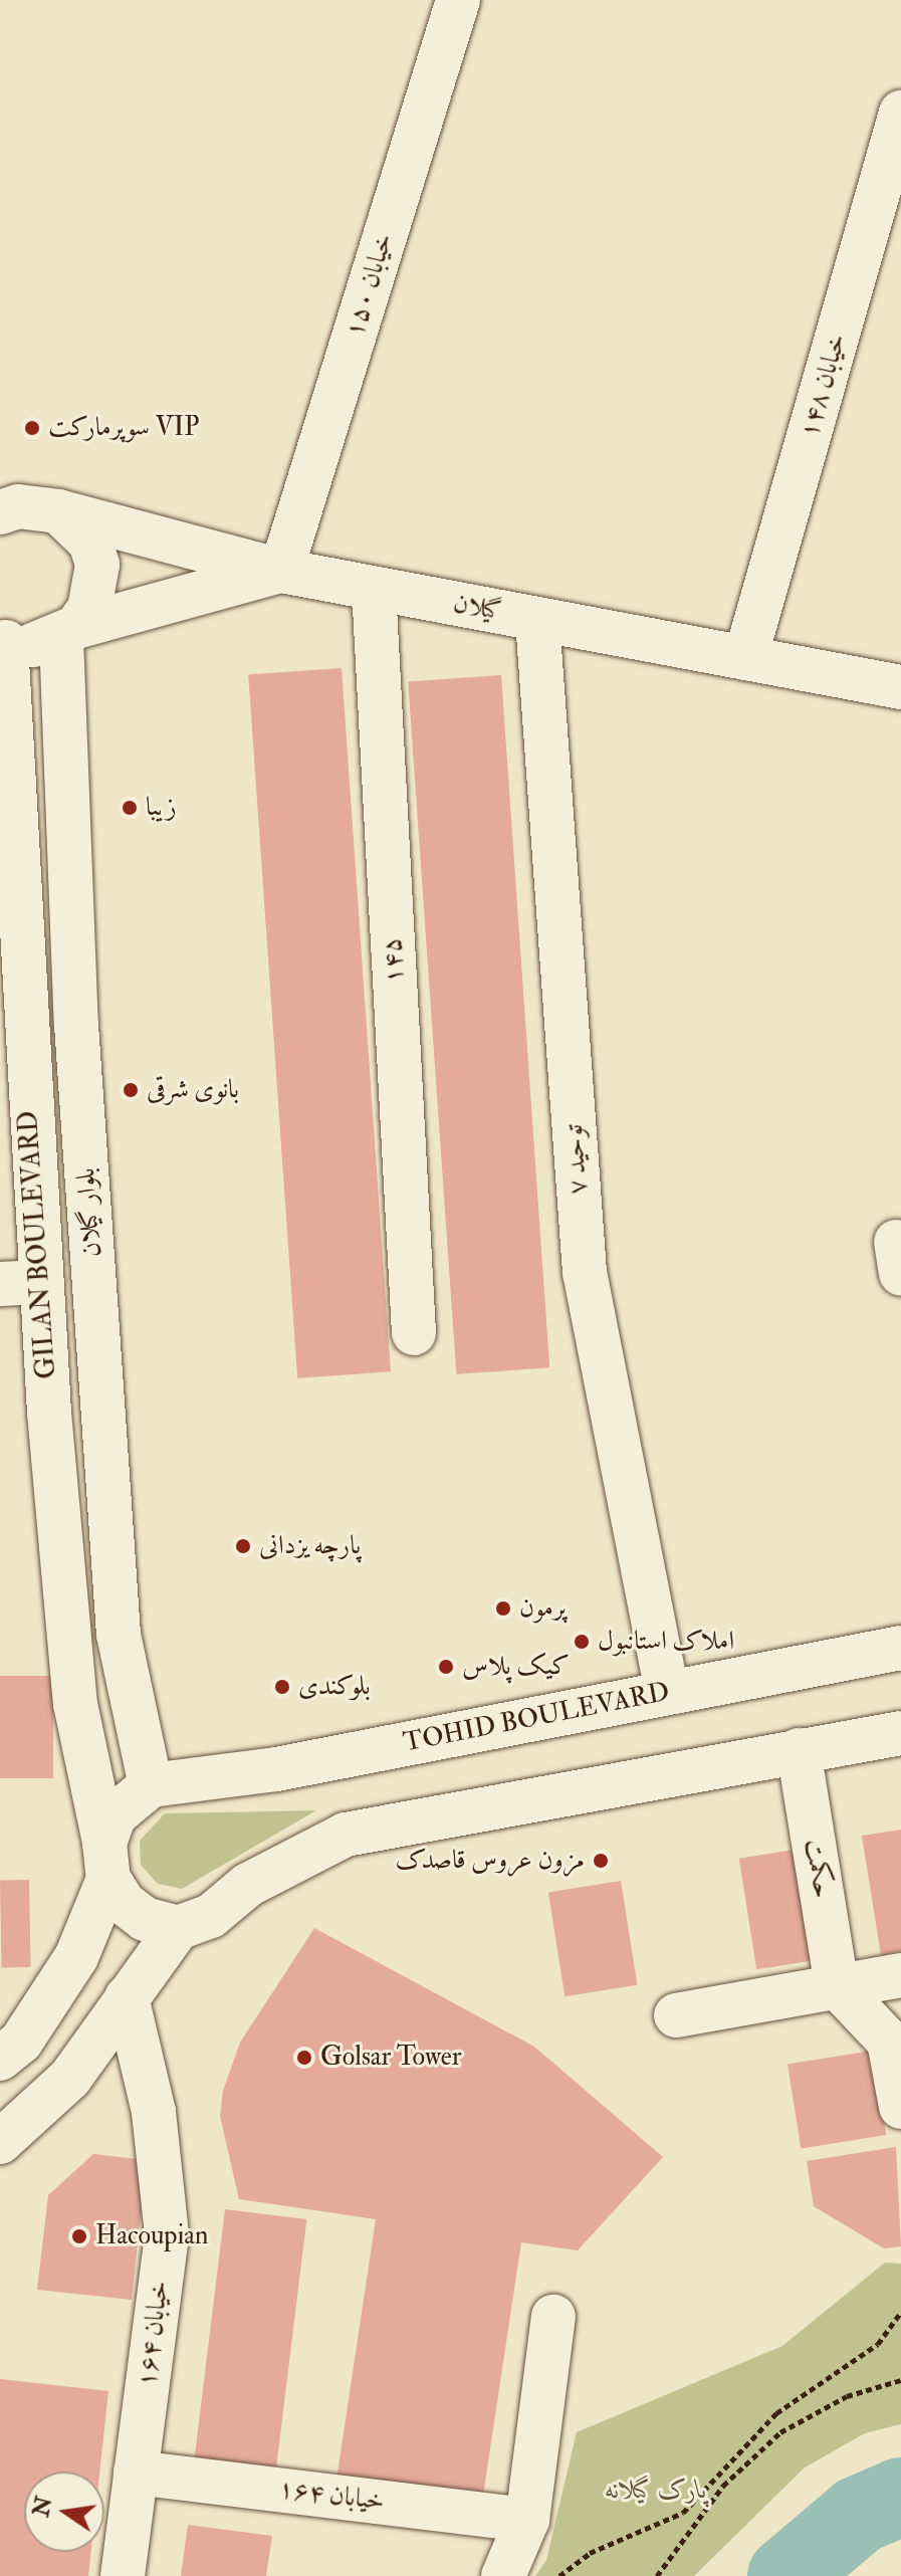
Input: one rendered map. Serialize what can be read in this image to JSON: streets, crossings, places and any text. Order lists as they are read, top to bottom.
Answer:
{
  "streets": {
    "street": [
      "خیابان ۱۵۰",
      "خیابان ۱۴۸",
      "گیلان",
      "۱۴۵",
      "توحید ۷",
      "بلوار گیلان",
      "GILAN BOULEVARD",
      "TOHID BOULEVARD",
      "حکمت",
      "۱۶۴ خیابان",
      "خیابان ۱۶۴"
    ]
  },
  "crossings": [
    ["خیابان ۱۵۰", "گیلان"],
    ["خیابان ۱۴۸", "گیلان"],
    ["گیلان", "۱۴۵"],
    ["گیلان", "توحید ۷"],
    ["توحید ۷", "TOHID BOULEVARD"],
    ["بلوار گیلان", "TOHID BOULEVARD"],
    ["۱۶۴ خیابان", "خیابان ۱۶۴"]
  ],
  "parks": ["پارک گیلانه"],
  "places": [
    "سوپرمارکت VIP",
    "زیبا",
    "بانوی شرقی",
    "پارچه یزدانی",
    "پرمون",
    "املاک استانبول",
    "کیک پلاس",
    "بلوکندی",
    "مزون عروس قاصدک",
    "Golsar Tower",
    "Hacoupian"
  ],
  "north": "left"
}
